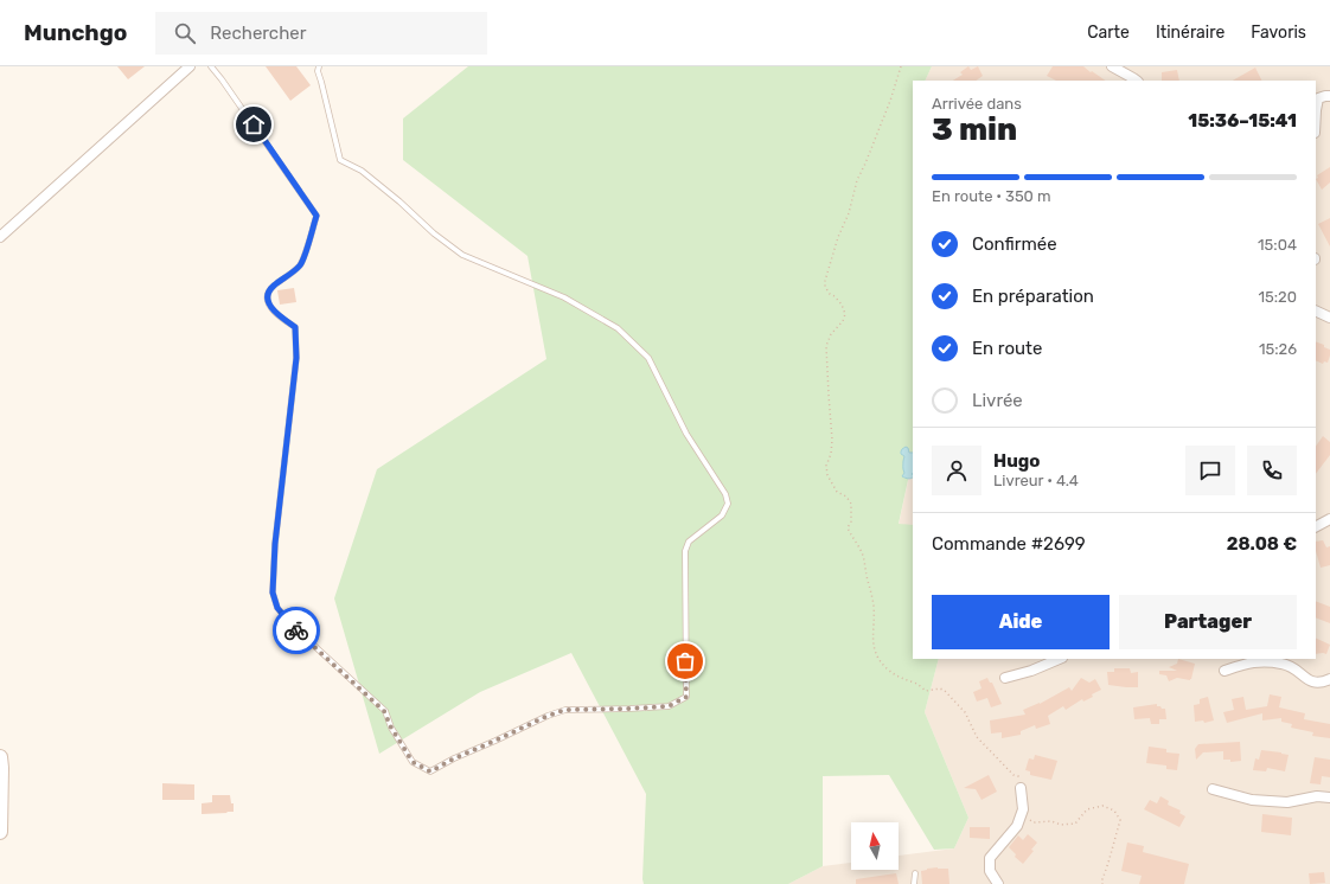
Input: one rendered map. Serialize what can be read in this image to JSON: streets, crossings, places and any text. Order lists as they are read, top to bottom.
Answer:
{
  "north": "top",
  "page": {
    "header": "Munchgo",
    "search": "Rechercher",
    "nav": ["Carte", "Itinéraire", "Favoris"],
    "heading": ["3 min", "Arrivée dans", "15:36–15:41"],
    "panel": [
      "Hugo",
      "Livreur · 4.4",
      "Commande #2699",
      "28.08 €"
    ],
    "bar": "En route · 350 m",
    "list": [
      ["Confirmée", "15:04"],
      ["En préparation", "15:20"],
      ["En route", "15:26"],
      "Livrée"
    ],
    "buttons": ["Aide", "Partager"]
  }
}
